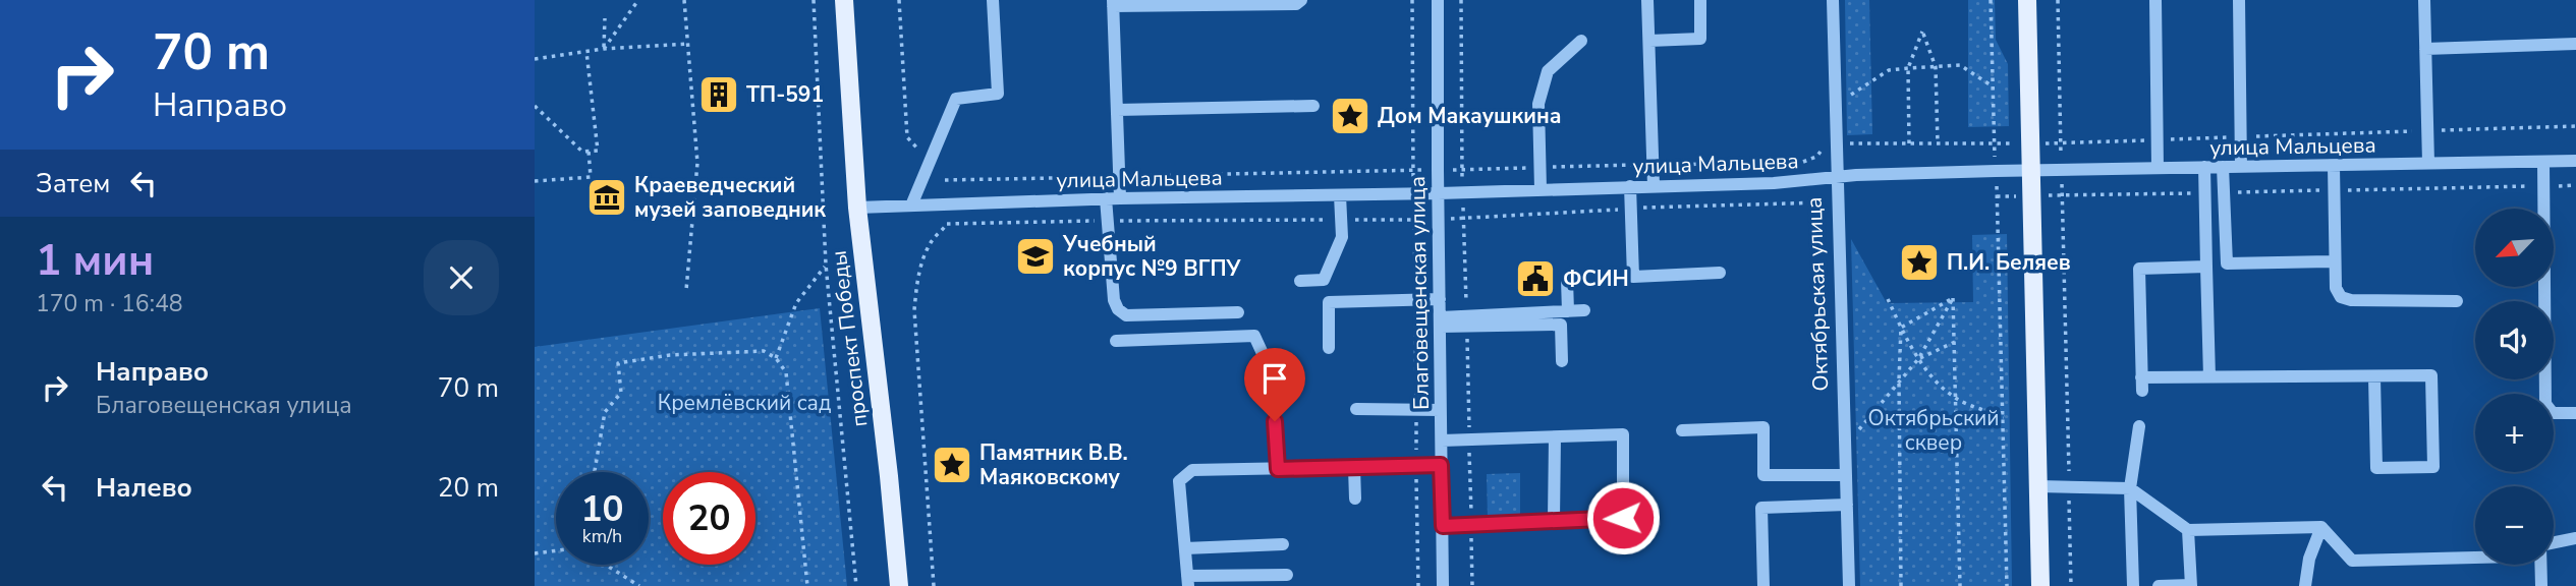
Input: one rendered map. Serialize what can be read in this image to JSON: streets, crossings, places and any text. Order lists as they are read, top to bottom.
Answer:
{
  "streets": {
    "main road": ["проспект Победы"],
    "street": ["улица Мальцева", "Благовещенская улица", "Октябрьская улица"]
  },
  "crossings": [
    ["улица Мальцева", "Благовещенская улица"],
    ["улица Мальцева", "Октябрьская улица"],
    ["улица Мальцева", "проспект Победы"]
  ],
  "parks": ["Кремлёвский сад", "Октябрьский сквер"],
  "places": {
    "building": ["ТП-591"],
    "place": ["Дом Макаушкина", "П.И. Беляев", "Памятник В.В. Маяковскому"],
    "museum": ["Краеведческий музей заповедник"],
    "school or university": ["Учебный корпус №9 ВГПУ"],
    "public building": ["ФСИН"]
  },
  "north": "bottom left",
  "page": {
    "turn": ["70 m", "Направо"],
    "then": "Затем",
    "map_buttons": ["+", "−"],
    "heading": ["1 мин", "170 m · 16:48"],
    "list": [
      {
        "name": "Направо",
        "note": "Благовещенская улица",
        "value": "70 m"
      },
      {
        "name": "Налево",
        "value": "20 m"
      }
    ],
    "speed": "10 km/h",
    "limit": "20"
  }
}
